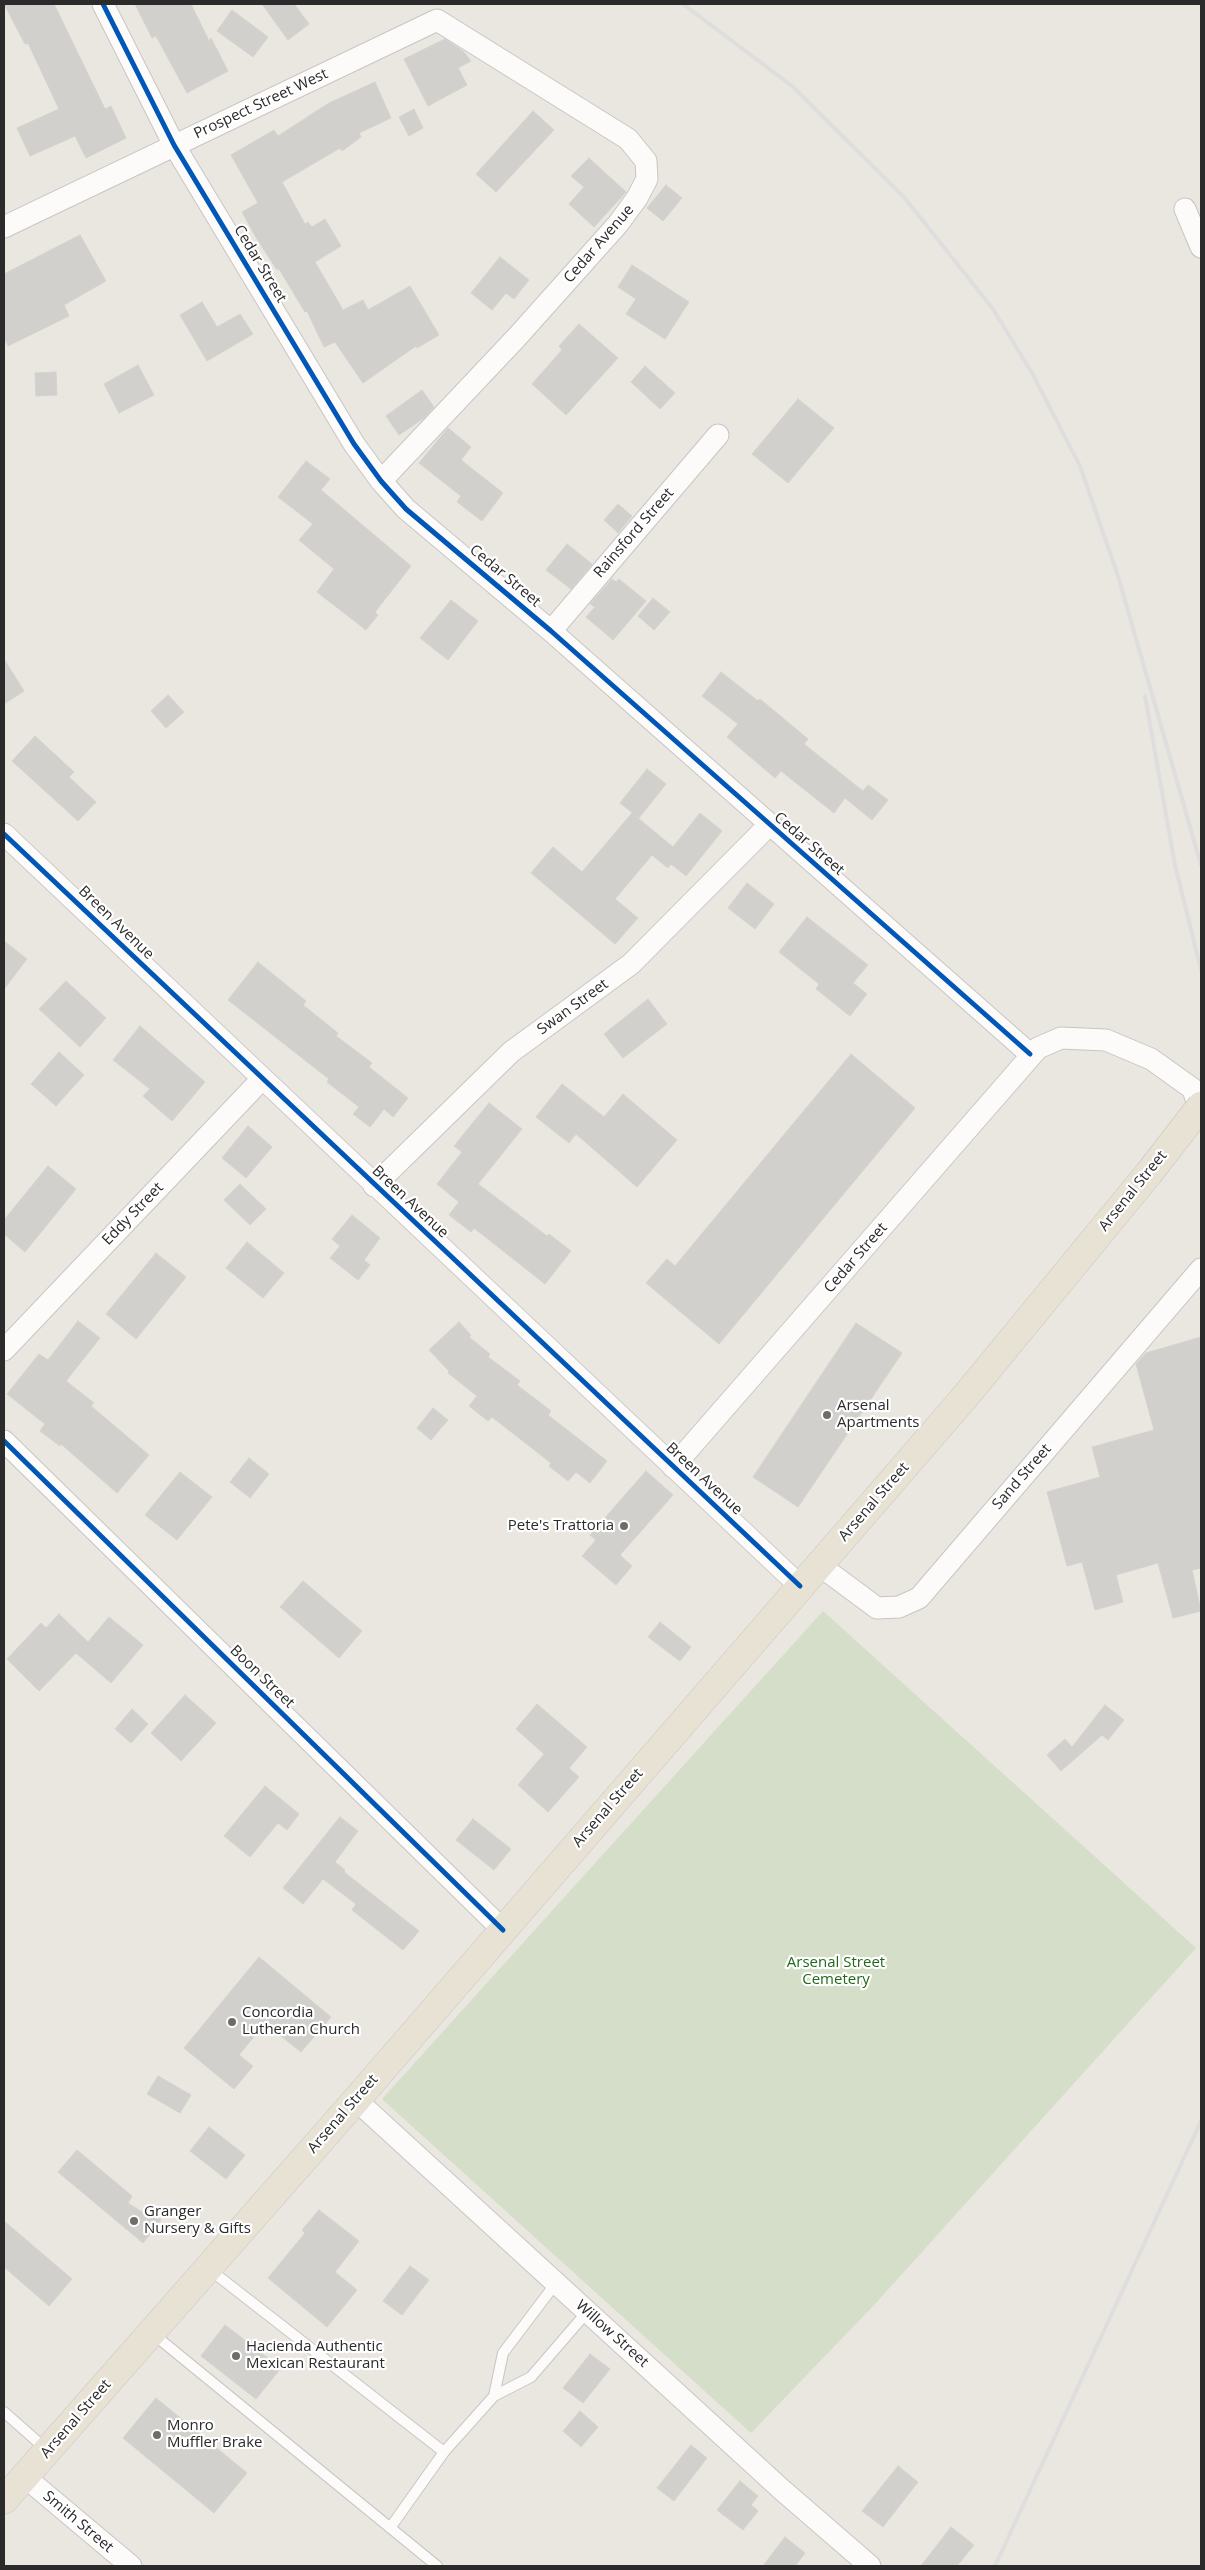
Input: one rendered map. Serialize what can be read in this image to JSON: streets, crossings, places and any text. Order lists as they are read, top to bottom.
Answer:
{
  "streets": {
    "highway": ["Arsenal Street"],
    "street": [
      "Prospect Street West",
      "Cedar Avenue",
      "Cedar Street",
      "Rainsford Street",
      "Breen Avenue",
      "Swan Street",
      "Eddy Street",
      "Sand Street",
      "Boon Street",
      "Willow Street",
      "Smith Street"
    ]
  },
  "crossings": [
    ["Prospect Street West", "Cedar Avenue"],
    ["Prospect Street West", "Cedar Street"],
    ["Cedar Avenue", "Cedar Street"],
    ["Cedar Street", "Rainsford Street"],
    ["Cedar Street", "Breen Avenue"],
    ["Cedar Street", "Swan Street"],
    ["Breen Avenue", "Swan Street"],
    ["Breen Avenue", "Arsenal Street"],
    ["Breen Avenue", "Eddy Street"],
    ["Arsenal Street", "Sand Street"],
    ["Arsenal Street", "Boon Street"],
    ["Arsenal Street", "Willow Street"],
    ["Arsenal Street", "Smith Street"]
  ],
  "parks": ["Arsenal Street Cemetery"],
  "places": [
    "Arsenal Apartments",
    "Pete's Trattoria",
    "Concordia Lutheran Church",
    "Granger Nursery & Gifts",
    "Hacienda Authentic Mexican Restaurant",
    "Monro Muffler Brake"
  ]
}
